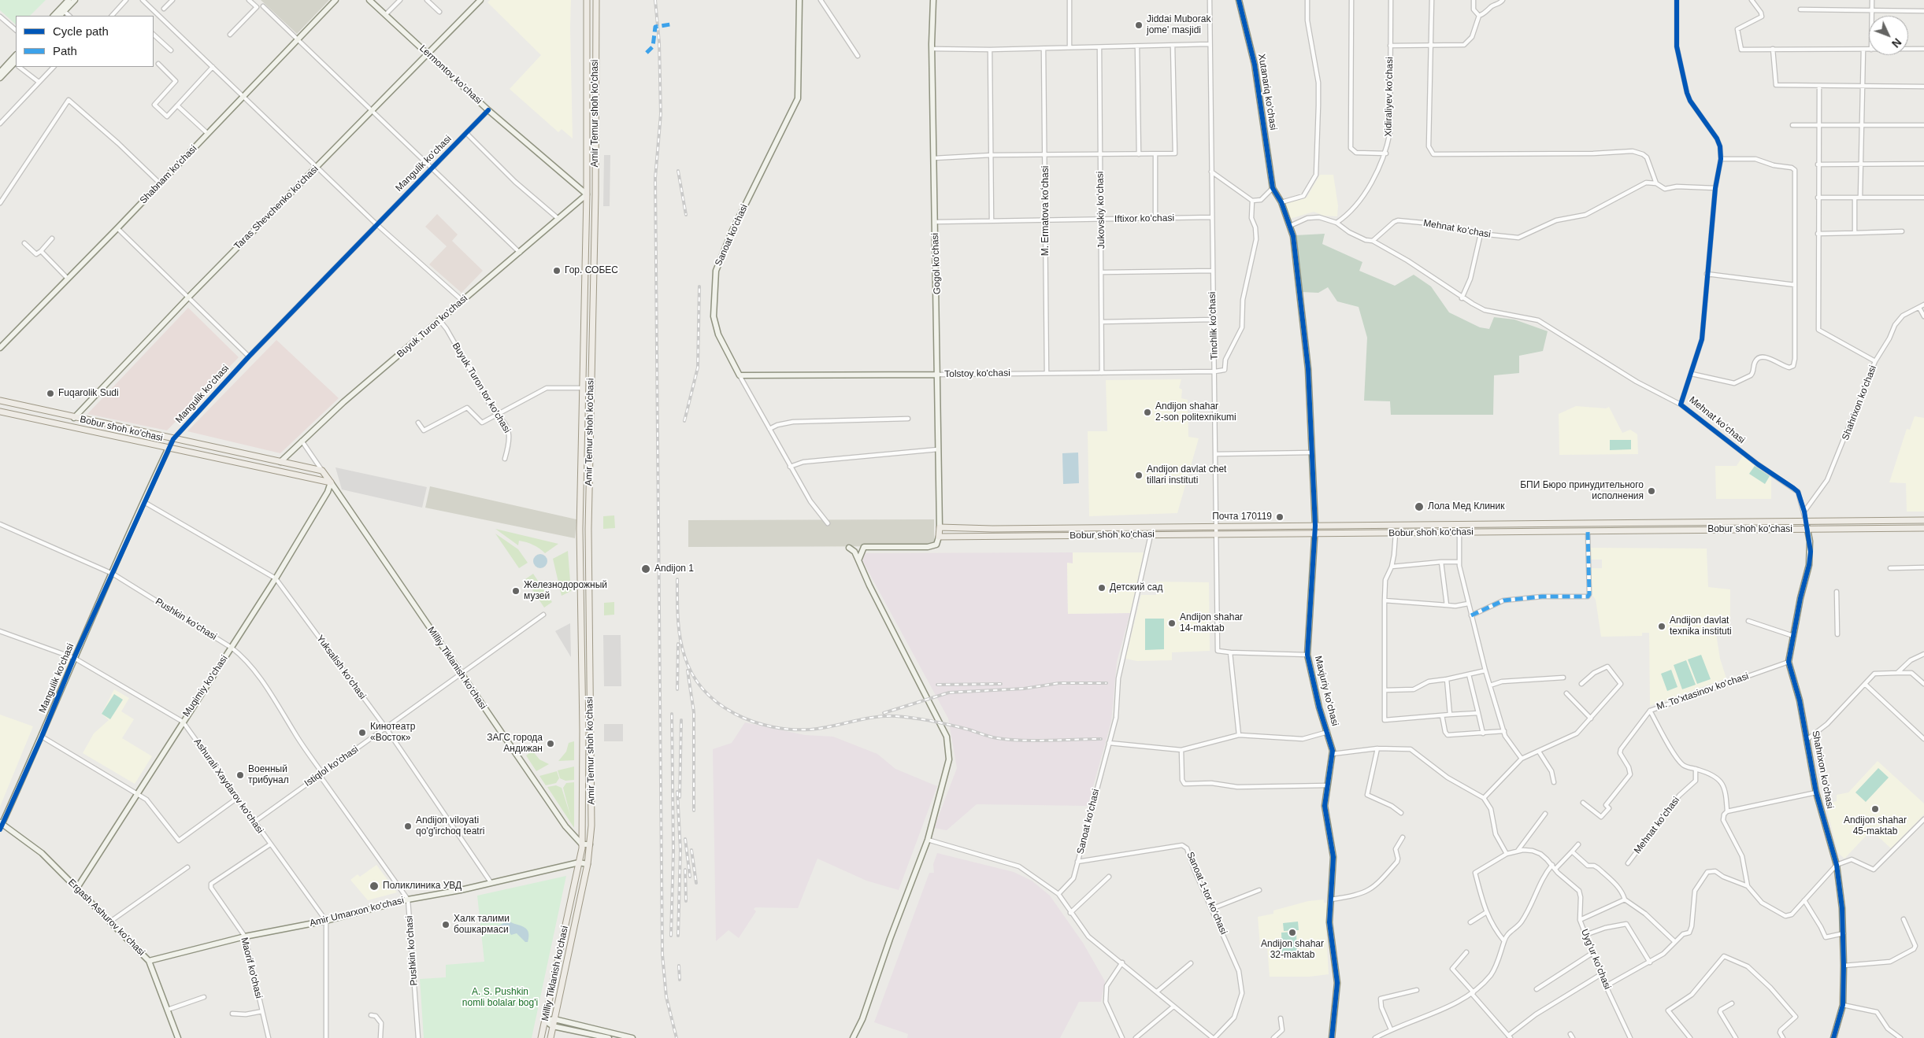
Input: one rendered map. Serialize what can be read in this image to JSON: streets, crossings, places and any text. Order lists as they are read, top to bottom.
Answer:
{
  "streets": {
    "main road": ["Amir Temur shoh ko'chasi", "Bobur shoh ko'chasi", "Milliy Tiklanish ko'chasi"],
    "street": [
      "Lermontov ko’chasi",
      "Xutanariq koʻchasi",
      "Xidiraliyev koʻchasi",
      "Mangulik ko'chasi",
      "Shabnam ko'chasi",
      "Taras Shevchenko ko'chasi",
      "Jukovskiy koʻchasi",
      "M. Ermatova koʻchasi",
      "Iftixor koʻchasi",
      "Mehnat koʻchasi",
      "Sanoat ko'chasi",
      "Gogol ko'chasi",
      "Tinchlik ko'chasi",
      "Buyuk Turon ko'chasi",
      "Tolstoy ko'chasi",
      "Buyuk Turon tor ko'chasi",
      "Shahrixon koʻchasi",
      "Pushkin ko'chasi",
      "Yuksalish ko'chasi",
      "Muqimiy ko'chasi",
      "Maxjuriy koʻchasi",
      "M. Toʻxtasinov koʻchasi",
      "Istiqlol ko'chasi",
      "Ashurali Xaydarov ko'chasi",
      "Sanoat koʻchasi",
      "Sanoat 1-tor ko‘chasi",
      "Amir Umarxon ko'chasi",
      "Ergash Ashurov ko'chasi",
      "Uygʻur koʻchasi",
      "Maorif ko'chasi"
    ]
  },
  "crossings": [
    ["Lermontov ko’chasi", "Amir Temur shoh ko'chasi"],
    ["Lermontov ko’chasi", "Mangulik ko'chasi"],
    ["Lermontov ko’chasi", "Taras Shevchenko ko'chasi"],
    ["Lermontov ko’chasi", "Buyuk Turon ko'chasi"],
    ["Xutanariq koʻchasi", "Maxjuriy koʻchasi"],
    ["Xidiraliyev koʻchasi", "Mehnat koʻchasi"],
    ["Amir Temur shoh ko'chasi", "Buyuk Turon ko'chasi"],
    ["Amir Temur shoh ko'chasi", "Milliy Tiklanish ko'chasi"],
    ["Amir Temur shoh ko'chasi", "Amir Umarxon ko'chasi"],
    ["Mangulik ko'chasi", "Bobur shoh ko'chasi"],
    ["Mangulik ko'chasi", "Pushkin ko'chasi"],
    ["Mangulik ko'chasi", "Yuksalish ko'chasi"],
    ["Mangulik ko'chasi", "Ashurali Xaydarov ko'chasi"],
    ["Mangulik ko'chasi", "Ergash Ashurov ko'chasi"],
    ["Taras Shevchenko ko'chasi", "Bobur shoh ko'chasi"],
    ["Jukovskiy koʻchasi", "Iftixor koʻchasi"],
    ["Jukovskiy koʻchasi", "Tolstoy ko'chasi"],
    ["M. Ermatova koʻchasi", "Iftixor koʻchasi"],
    ["M. Ermatova koʻchasi", "Tolstoy ko'chasi"],
    ["Iftixor koʻchasi", "Gogol ko'chasi"],
    ["Iftixor koʻchasi", "Tinchlik ko'chasi"],
    ["Mehnat koʻchasi", "Shahrixon koʻchasi"],
    ["Mehnat koʻchasi", "Bobur shoh ko'chasi"],
    ["Mehnat koʻchasi", "Maxjuriy koʻchasi"],
    ["Mehnat koʻchasi", "M. Toʻxtasinov koʻchasi"],
    ["Sanoat ko'chasi", "Tolstoy ko'chasi"],
    ["Gogol ko'chasi", "Tolstoy ko'chasi"],
    ["Gogol ko'chasi", "Bobur shoh ko'chasi"],
    ["Tinchlik ko'chasi", "Tolstoy ko'chasi"],
    ["Tinchlik ko'chasi", "Bobur shoh ko'chasi"],
    ["Buyuk Turon ko'chasi", "Buyuk Turon tor ko'chasi"],
    ["Buyuk Turon ko'chasi", "Bobur shoh ko'chasi"],
    ["Shahrixon koʻchasi", "Bobur shoh ko'chasi"],
    ["Shahrixon koʻchasi", "M. Toʻxtasinov koʻchasi"],
    ["Bobur shoh ko'chasi", "Milliy Tiklanish ko'chasi"],
    ["Bobur shoh ko'chasi", "Muqimiy ko'chasi"],
    ["Bobur shoh ko'chasi", "Maxjuriy koʻchasi"],
    ["Bobur shoh ko'chasi", "Sanoat koʻchasi"],
    ["Pushkin ko'chasi", "Muqimiy ko'chasi"],
    ["Pushkin ko'chasi", "Istiqlol ko'chasi"],
    ["Pushkin ko'chasi", "Amir Umarxon ko'chasi"],
    ["Yuksalish ko'chasi", "Muqimiy ko'chasi"],
    ["Yuksalish ko'chasi", "Istiqlol ko'chasi"],
    ["Yuksalish ko'chasi", "Amir Umarxon ko'chasi"],
    ["Milliy Tiklanish ko'chasi", "Muqimiy ko'chasi"],
    ["Milliy Tiklanish ko'chasi", "Istiqlol ko'chasi"],
    ["Milliy Tiklanish ko'chasi", "Amir Umarxon ko'chasi"],
    ["Muqimiy ko'chasi", "Ashurali Xaydarov ko'chasi"],
    ["Muqimiy ko'chasi", "Ergash Ashurov ko'chasi"],
    ["Istiqlol ko'chasi", "Ashurali Xaydarov ko'chasi"],
    ["Ashurali Xaydarov ko'chasi", "Amir Umarxon ko'chasi"],
    ["Ashurali Xaydarov ko'chasi", "Maorif ko'chasi"],
    ["Sanoat koʻchasi", "Sanoat 1-tor ko‘chasi"],
    ["Amir Umarxon ko'chasi", "Ergash Ashurov ko'chasi"],
    ["Amir Umarxon ko'chasi", "Maorif ko'chasi"]
  ],
  "parks": ["A. S. Pushkin nomli bolalar bog'i"],
  "places": [
    "Jiddai Muborak jome' masjidi",
    "Гор. СОБЕС",
    "Fuqarolik Sudi",
    "Andijon shahar 2-son politexnikumi",
    "Andijon davlat chet tillari instituti",
    "БПИ Бюро принудительного исполнения",
    "Лола Мед Клиник",
    "Почта 170119",
    "Andijon 1",
    "Детский сад",
    "Железнодорожный музей",
    "Andijon shahar 14-maktab",
    "Andijon davlat texnika instituti",
    "Кинотеатр «Восток»",
    "ЗАГС города Андижан",
    "Военный трибунал",
    "Andijon shahar 45-maktab",
    "Andijon viloyati qo'g'irchoq teatri",
    "Поликлиника УВД",
    "Халк талими бошкармаси",
    "Andijon shahar 32-maktab"
  ],
  "legend": ["Cycle path", "Path"],
  "north": "bottom right"
}
